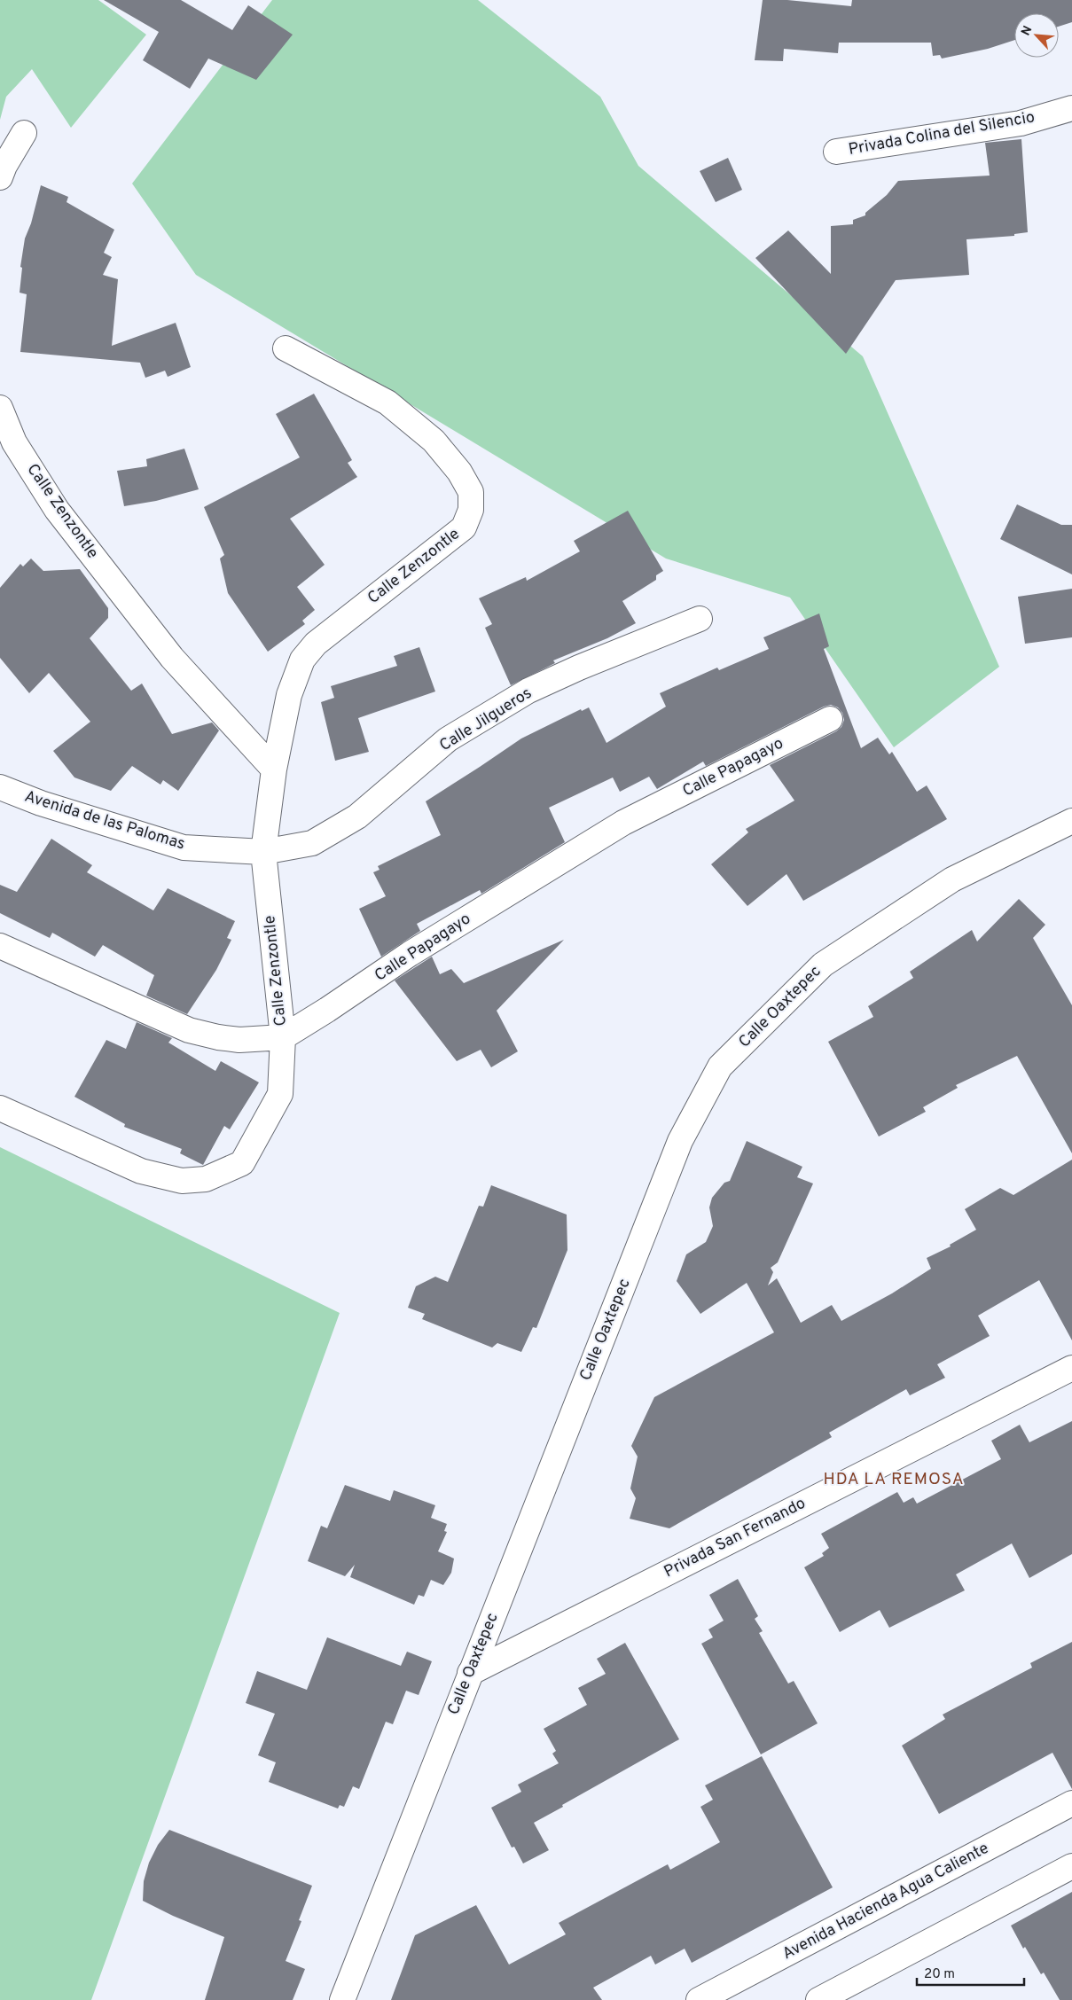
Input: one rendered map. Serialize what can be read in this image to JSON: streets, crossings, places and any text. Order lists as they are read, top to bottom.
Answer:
{
  "streets": {
    "street": [
      "Privada Colina del Silencio",
      "Calle Zenzontle",
      "Calle Jilgueros",
      "Calle Papagayo",
      "Avenida de las Palomas",
      "Calle Oaxtepec",
      "Privada San Fernando",
      "Avenida Hacienda Agua Caliente"
    ]
  },
  "crossings": [
    ["Calle Zenzontle", "Calle Jilgueros"],
    ["Calle Zenzontle", "Calle Papagayo"],
    ["Calle Zenzontle", "Avenida de las Palomas"],
    ["Calle Jilgueros", "Avenida de las Palomas"],
    ["Calle Oaxtepec", "Privada San Fernando"]
  ],
  "districts": ["HDA LA REMOSA"],
  "scale_bar": "20 m",
  "north": "top left"
}
